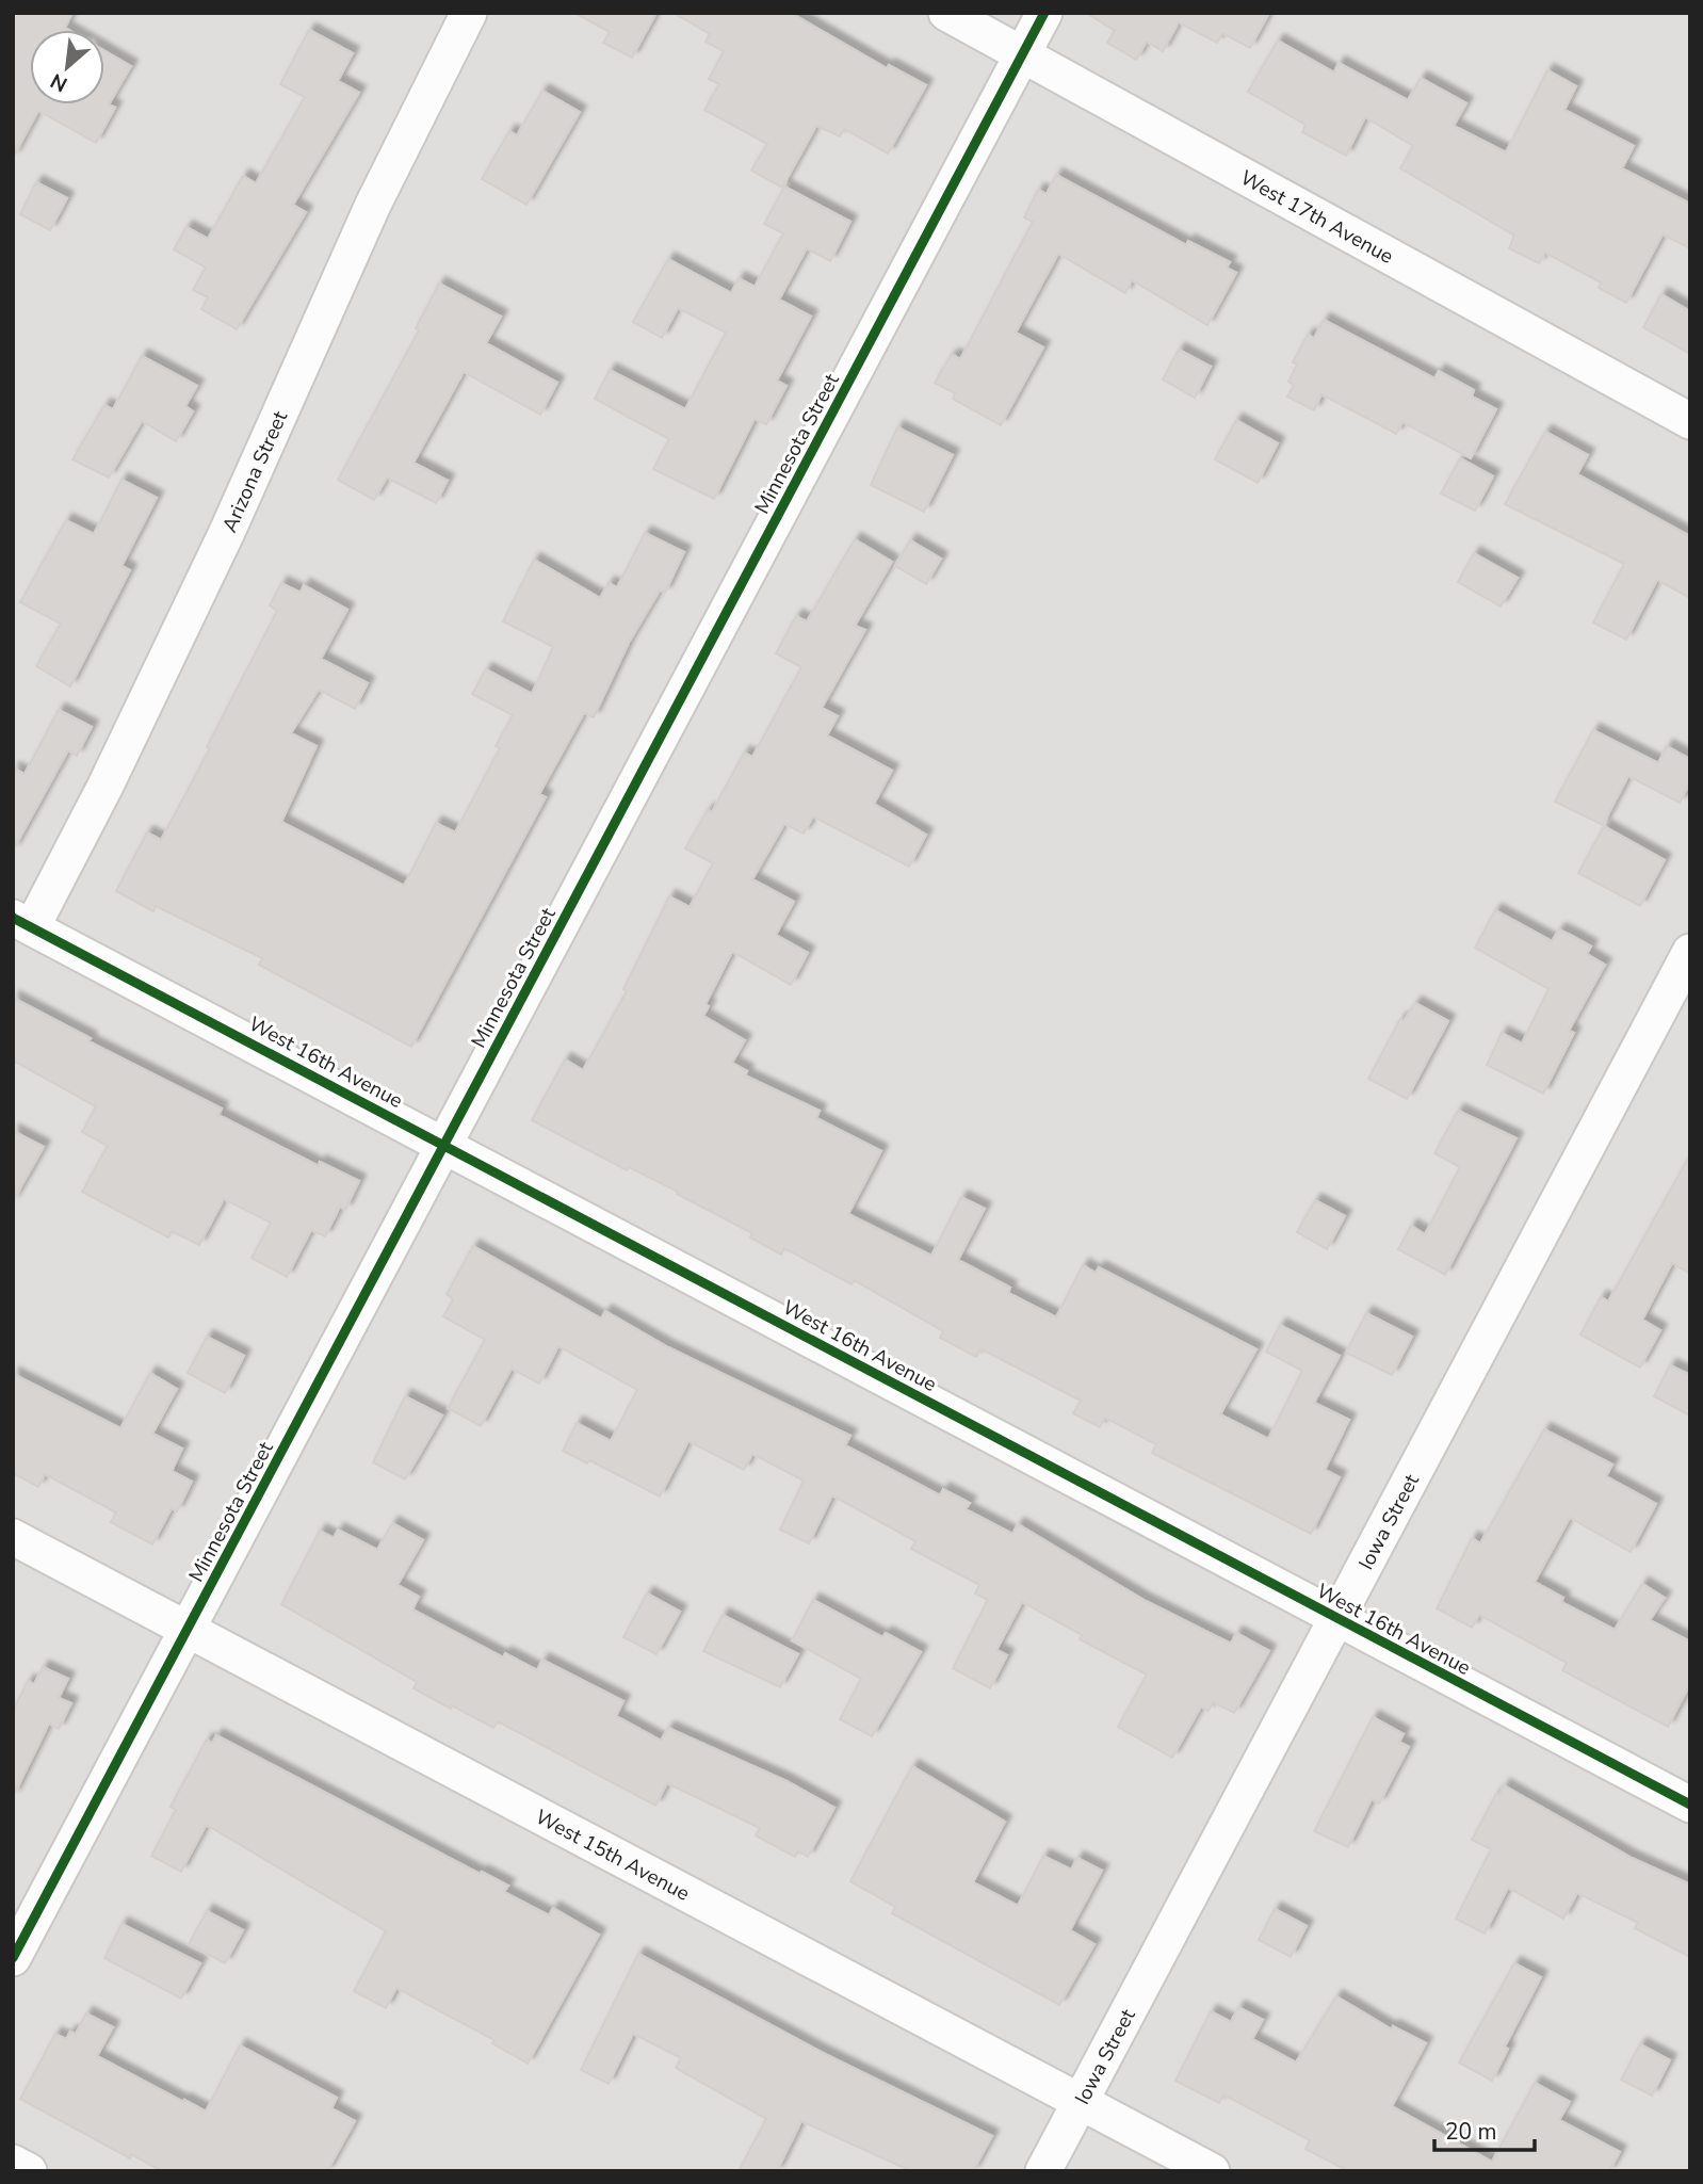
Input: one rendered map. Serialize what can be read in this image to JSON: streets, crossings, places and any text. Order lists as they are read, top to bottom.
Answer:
{
  "streets": {
    "street": [
      "West 17th Avenue",
      "Minnesota Street",
      "Arizona Street",
      "West 16th Avenue",
      "Iowa Street",
      "West 15th Avenue"
    ]
  },
  "crossings": [
    ["West 17th Avenue", "Minnesota Street"],
    ["Minnesota Street", "West 16th Avenue"],
    ["Minnesota Street", "West 15th Avenue"],
    ["Arizona Street", "West 16th Avenue"],
    ["West 16th Avenue", "Iowa Street"],
    ["Iowa Street", "West 15th Avenue"]
  ],
  "scale_bar": "20 m",
  "north": "bottom left"
}
